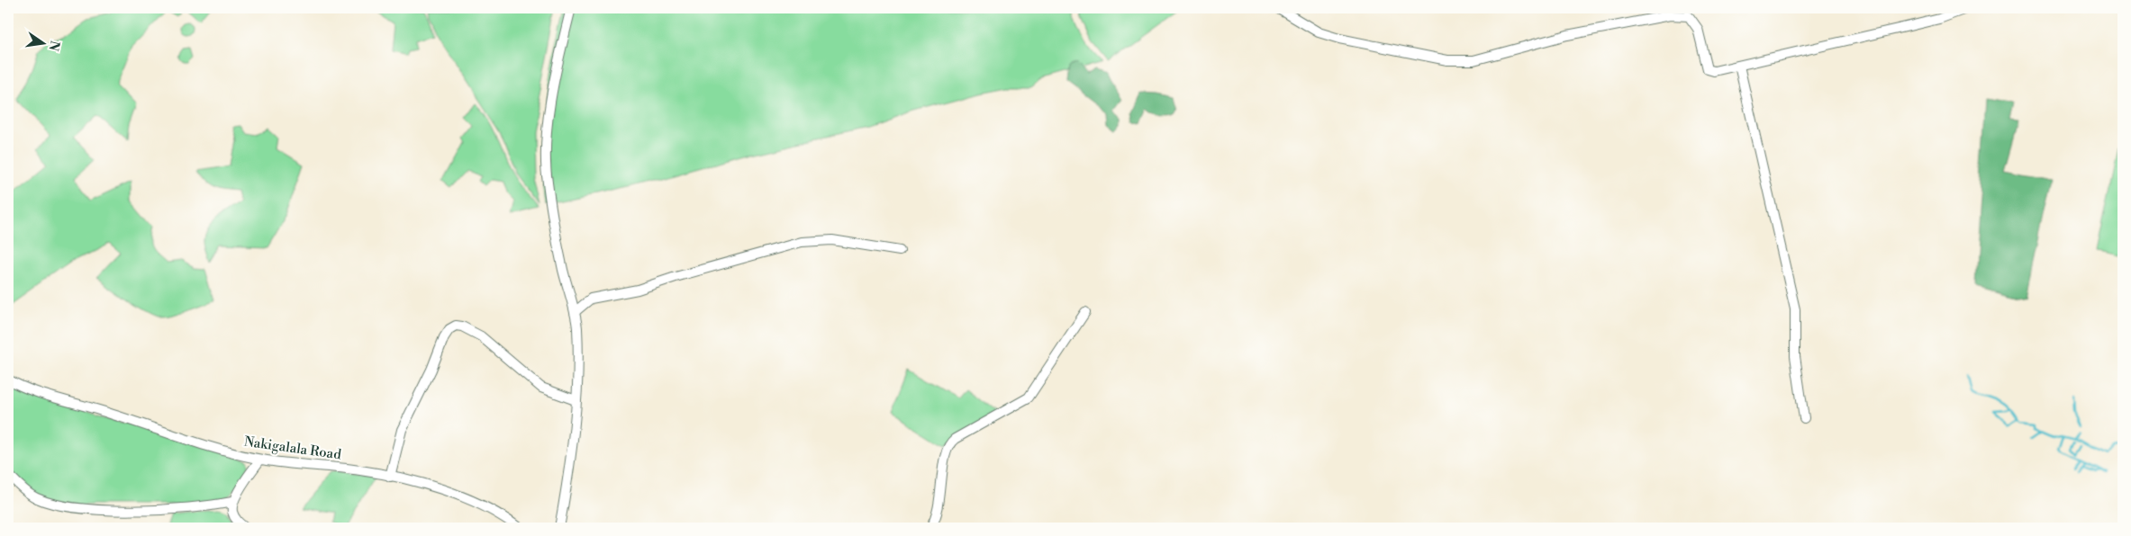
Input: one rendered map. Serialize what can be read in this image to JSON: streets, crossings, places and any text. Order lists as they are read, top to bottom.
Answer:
{
  "streets": {
    "street": ["Nakigalala Road"]
  },
  "north": "right"
}
